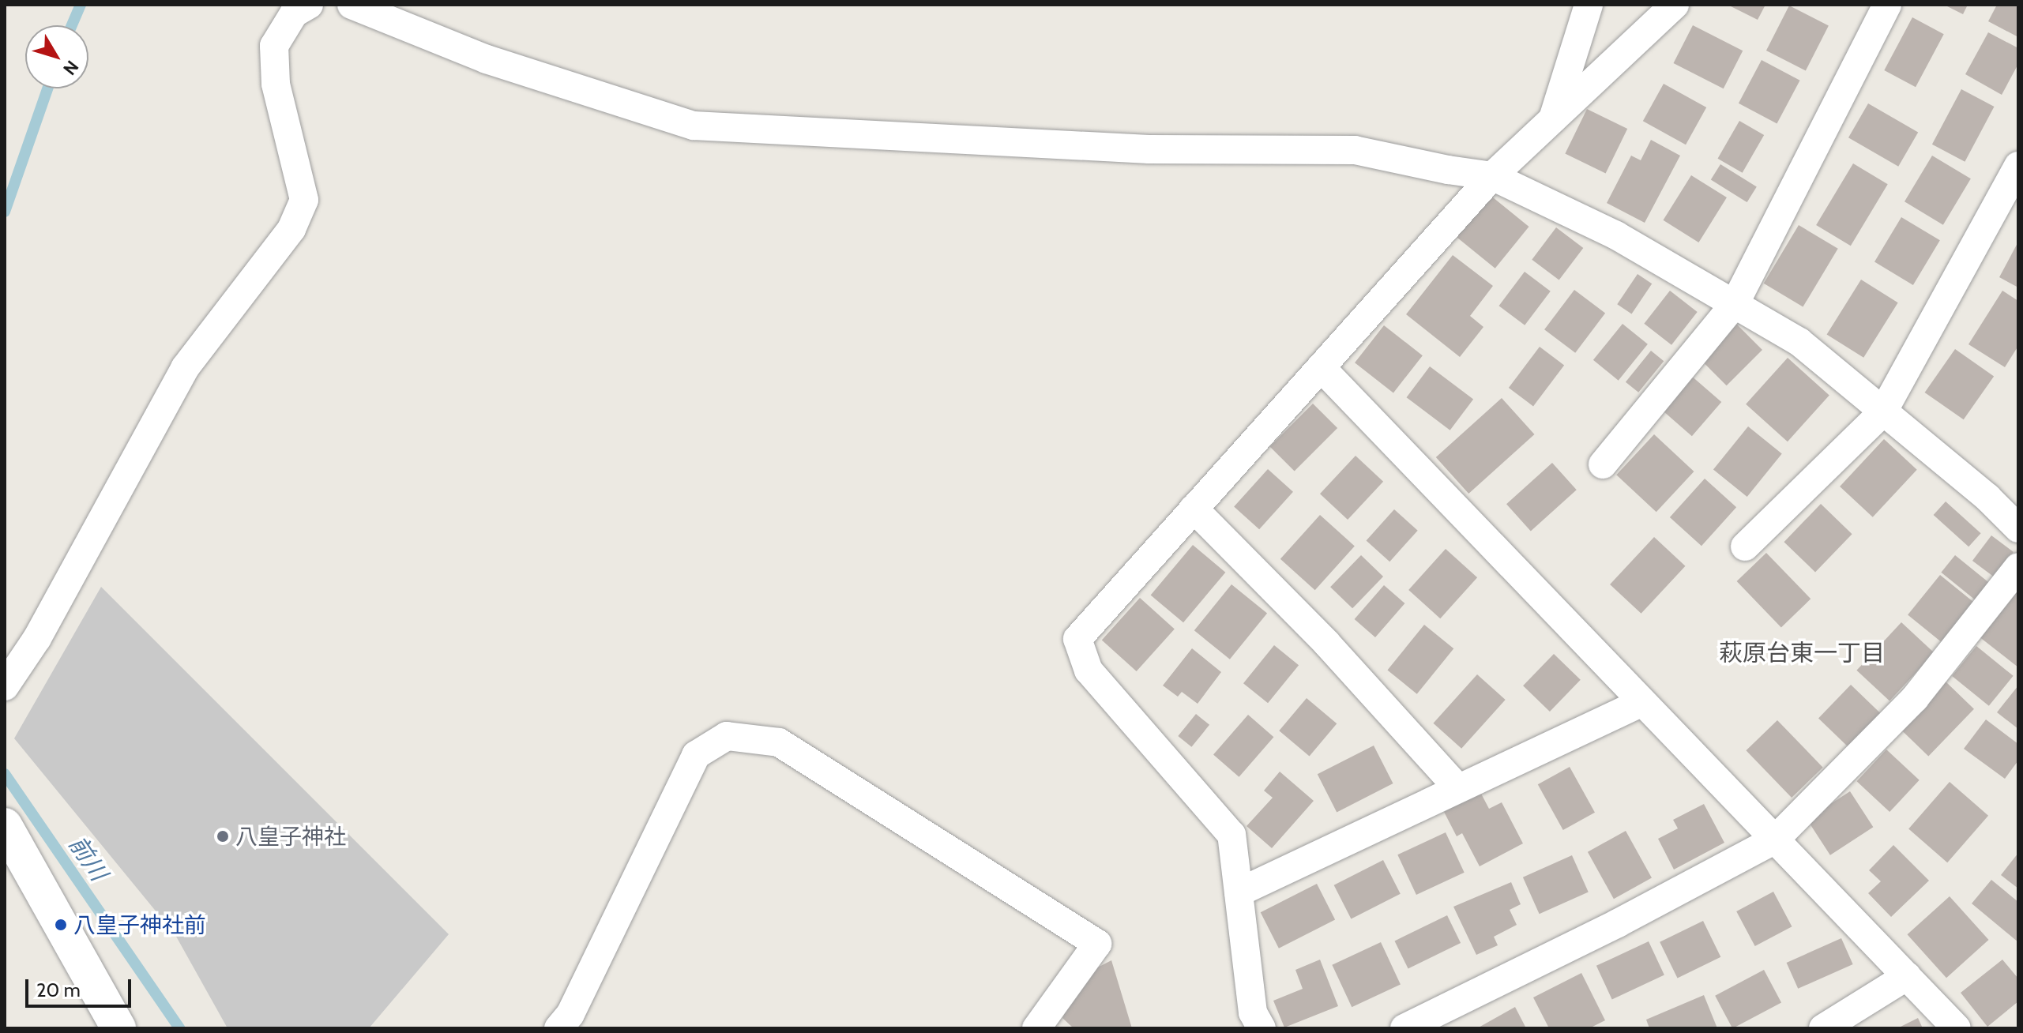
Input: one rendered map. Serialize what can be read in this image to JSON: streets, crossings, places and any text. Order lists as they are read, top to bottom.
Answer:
{
  "districts": ["萩原台東一丁目"],
  "water": ["前川"],
  "places": ["八皇子神社", "八皇子神社前"],
  "scale_bar": "20 m",
  "north": "bottom right"
}
